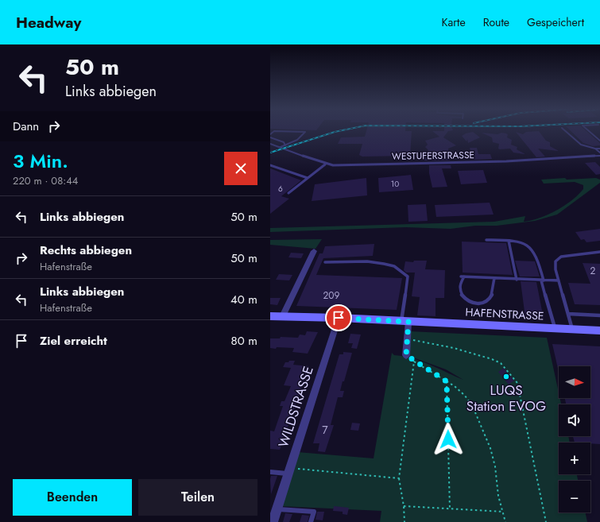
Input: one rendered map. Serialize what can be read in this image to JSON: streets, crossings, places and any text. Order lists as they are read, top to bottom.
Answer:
{
  "streets": {
    "street": ["HAFENSTRASSE", "WILDSTRASSE"],
    "lane": ["WESTUFERSTRASSE"]
  },
  "crossings": [
    ["HAFENSTRASSE", "WILDSTRASSE"]
  ],
  "places": ["LUQS Station EVOG"],
  "house_numbers": [
    "10",
    "6",
    "2",
    "209",
    "7"
  ],
  "north": "right",
  "page": {
    "header": "Headway",
    "nav": ["Karte", "Route", "Gespeichert"],
    "turn": ["50 m", "Links abbiegen"],
    "then": "Dann",
    "heading": ["3 Min.", "220 m · 08:44"],
    "list": [
      {
        "name": "Links abbiegen",
        "value": "50 m"
      },
      {
        "name": "Rechts abbiegen",
        "note": "Hafenstraße",
        "value": "50 m"
      },
      {
        "name": "Links abbiegen",
        "note": "Hafenstraße",
        "value": "40 m"
      },
      {
        "name": "Ziel erreicht",
        "value": "80 m"
      }
    ],
    "map_buttons": ["+", "−"],
    "buttons": ["Beenden", "Teilen"]
  }
}
